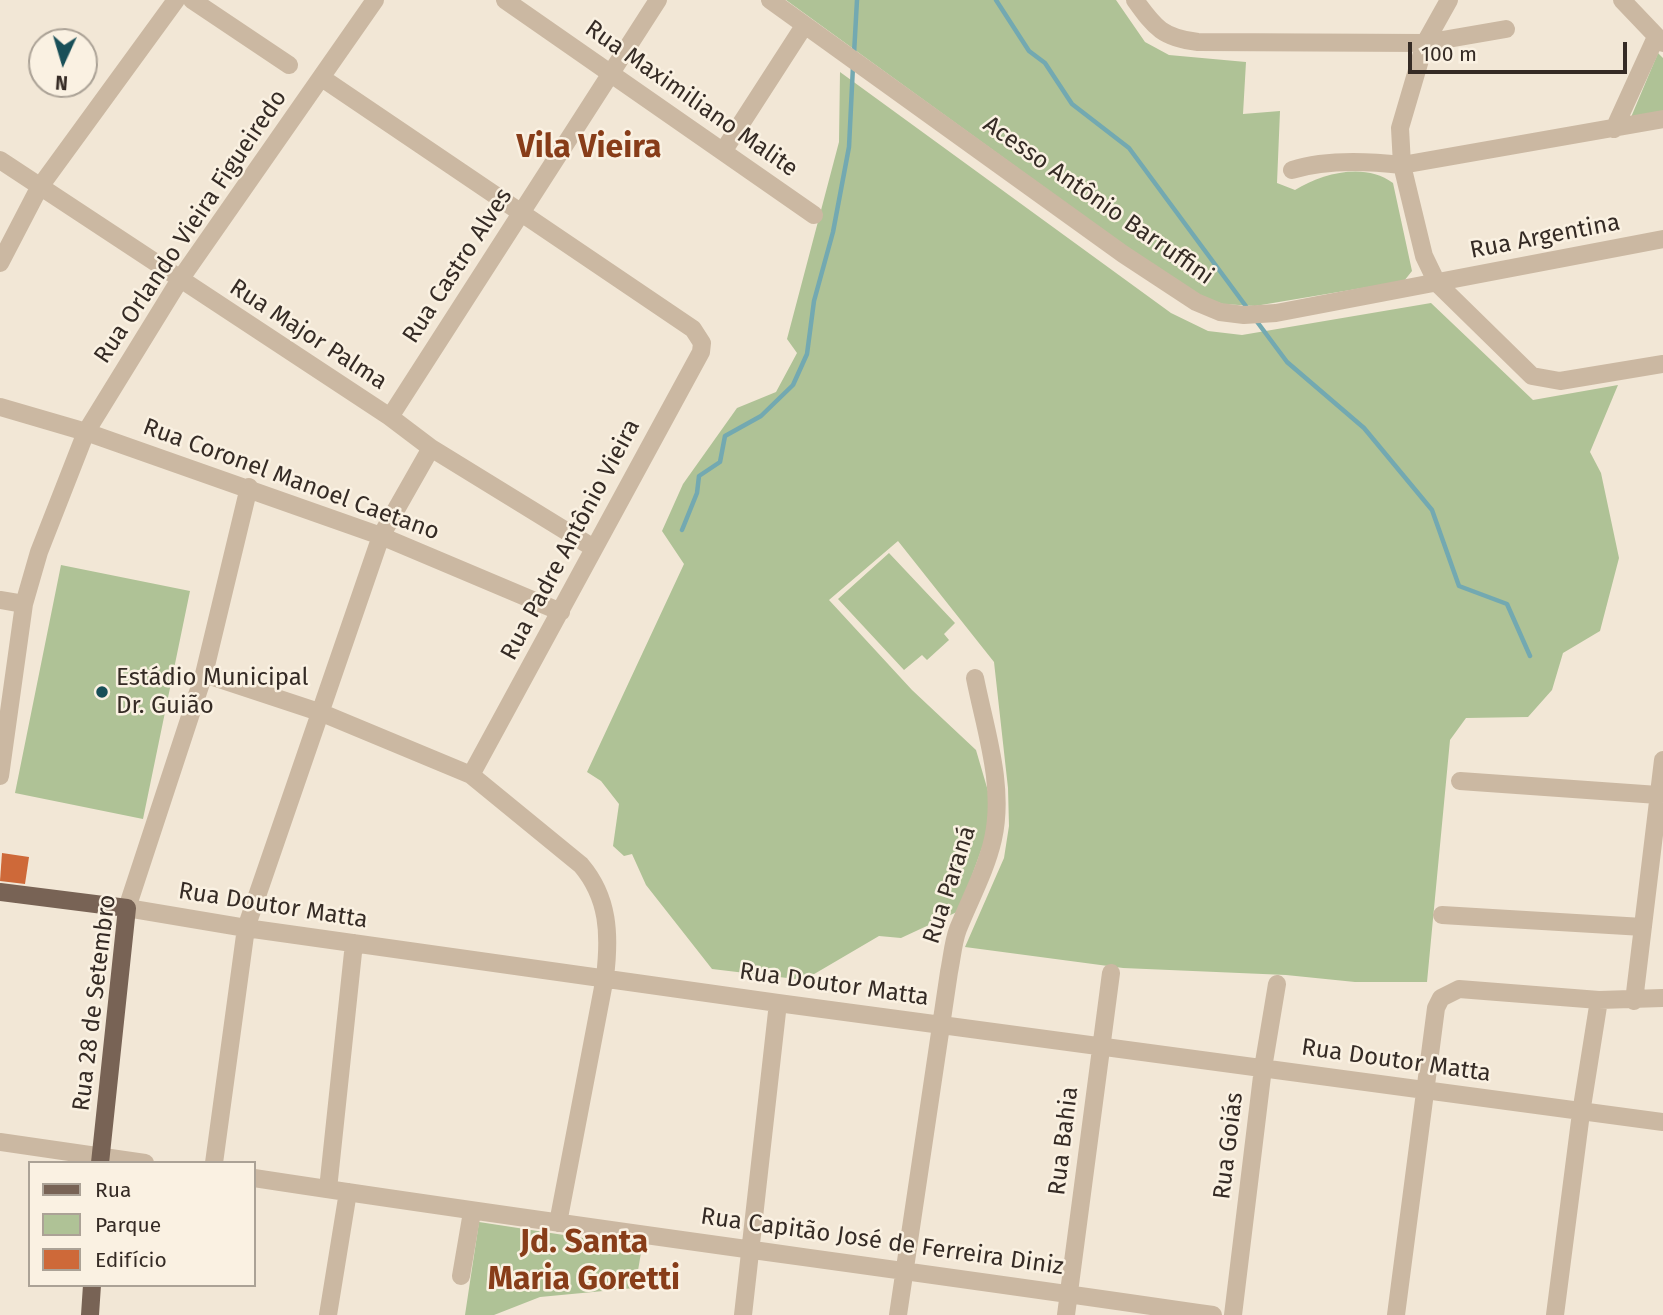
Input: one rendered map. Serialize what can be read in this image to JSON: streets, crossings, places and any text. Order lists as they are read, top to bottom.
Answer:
{
  "streets": {
    "main road": ["Rua Doutor Matta", "Rua 28 de Setembro"],
    "street": [
      "Rua Maximiliano Malite",
      "Acesso Antônio Barruffini",
      "Rua Orlando Vieira Figueiredo",
      "Rua Argentina",
      "Rua Castro Alves",
      "Rua Major Palma",
      "Rua Coronel Manoel Caetano",
      "Rua Padre Antônio Vieira",
      "Rua Paraná",
      "Rua Bahia",
      "Rua Goiás",
      "Rua Capitão José de Ferreira Diniz"
    ]
  },
  "crossings": [
    ["Rua Maximiliano Malite", "Rua Castro Alves"],
    ["Acesso Antônio Barruffini", "Rua Argentina"],
    ["Rua Orlando Vieira Figueiredo", "Rua Major Palma"],
    ["Rua Orlando Vieira Figueiredo", "Rua Coronel Manoel Caetano"],
    ["Rua Castro Alves", "Rua Major Palma"],
    ["Rua Castro Alves", "Rua Padre Antônio Vieira"],
    ["Rua Major Palma", "Rua Padre Antônio Vieira"],
    ["Rua Coronel Manoel Caetano", "Rua Padre Antônio Vieira"],
    ["Rua Coronel Manoel Caetano", "Rua 28 de Setembro"],
    ["Rua Paraná", "Rua Doutor Matta"],
    ["Rua Paraná", "Rua Capitão José de Ferreira Diniz"],
    ["Rua Doutor Matta", "Rua 28 de Setembro"],
    ["Rua Doutor Matta", "Rua Bahia"],
    ["Rua Doutor Matta", "Rua Goiás"],
    ["Rua Bahia", "Rua Capitão José de Ferreira Diniz"]
  ],
  "districts": ["Vila Vieira", "Jd. Santa Maria Goretti"],
  "places": ["Estádio Municipal Dr. Guião"],
  "legend": ["Rua", "Parque", "Edifício"],
  "scale_bar": "100 m",
  "north": "bottom"
}
